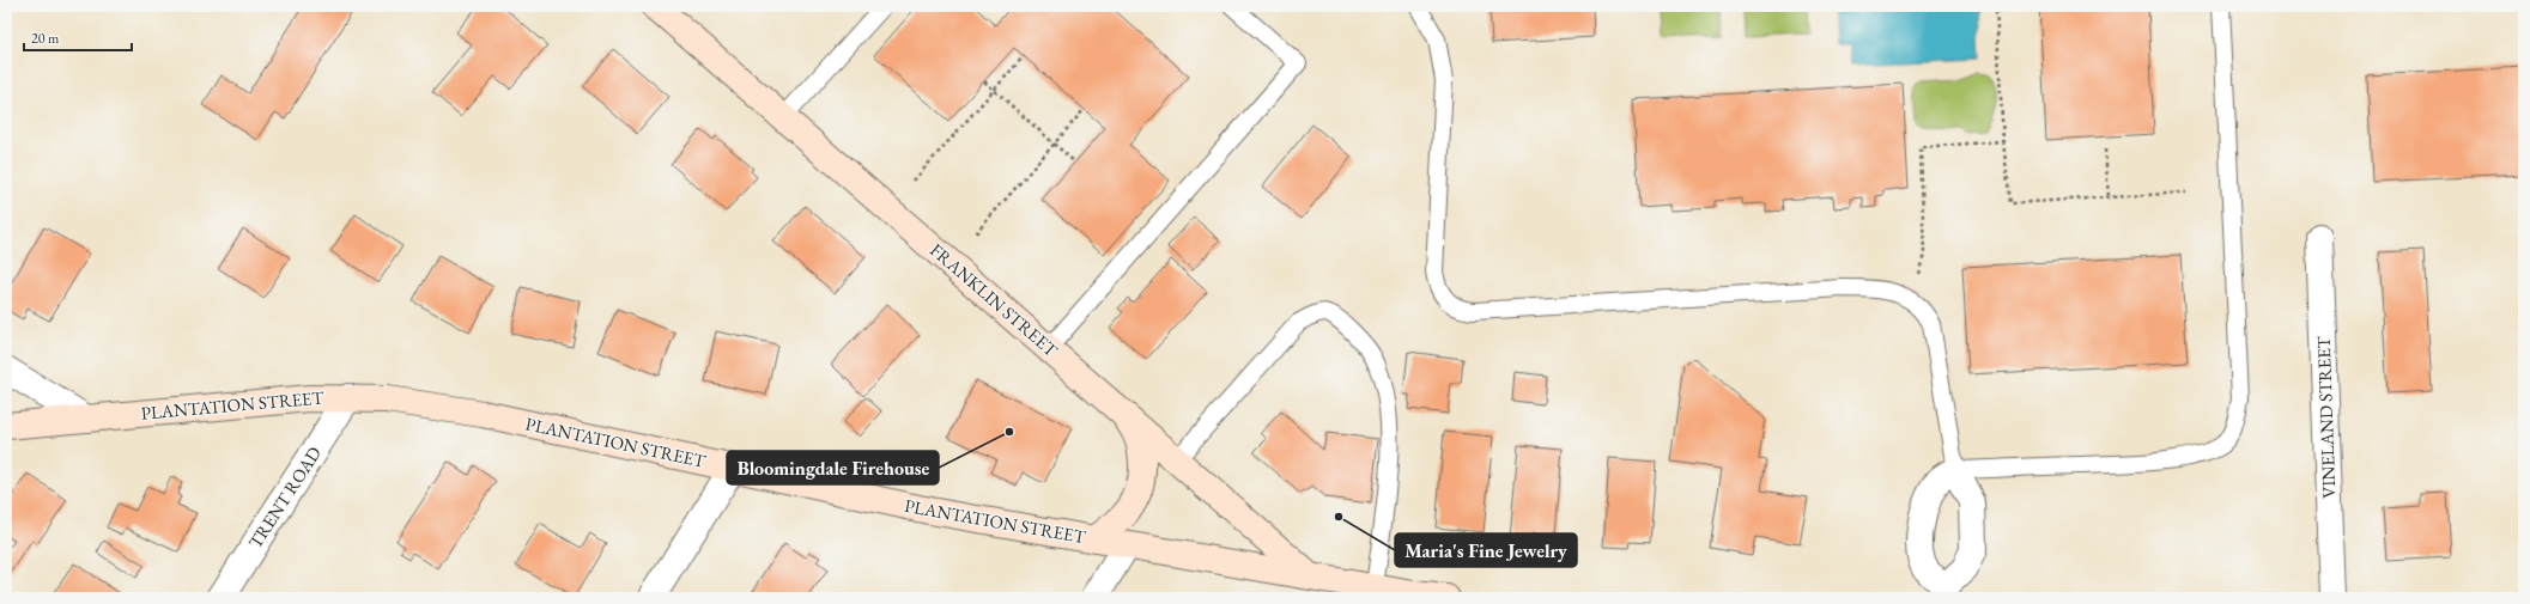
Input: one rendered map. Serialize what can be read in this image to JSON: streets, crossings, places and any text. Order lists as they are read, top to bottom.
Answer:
{
  "streets": {
    "street": [
      "FRANKLIN STREET",
      "PLANTATION STREET",
      "VINELAND STREET",
      "TRENT ROAD"
    ]
  },
  "crossings": [
    ["FRANKLIN STREET", "PLANTATION STREET"],
    ["PLANTATION STREET", "TRENT ROAD"]
  ],
  "places": ["Bloomingdale Firehouse", "Maria's Fine Jewelry"],
  "scale_bar": "20 m"
}
